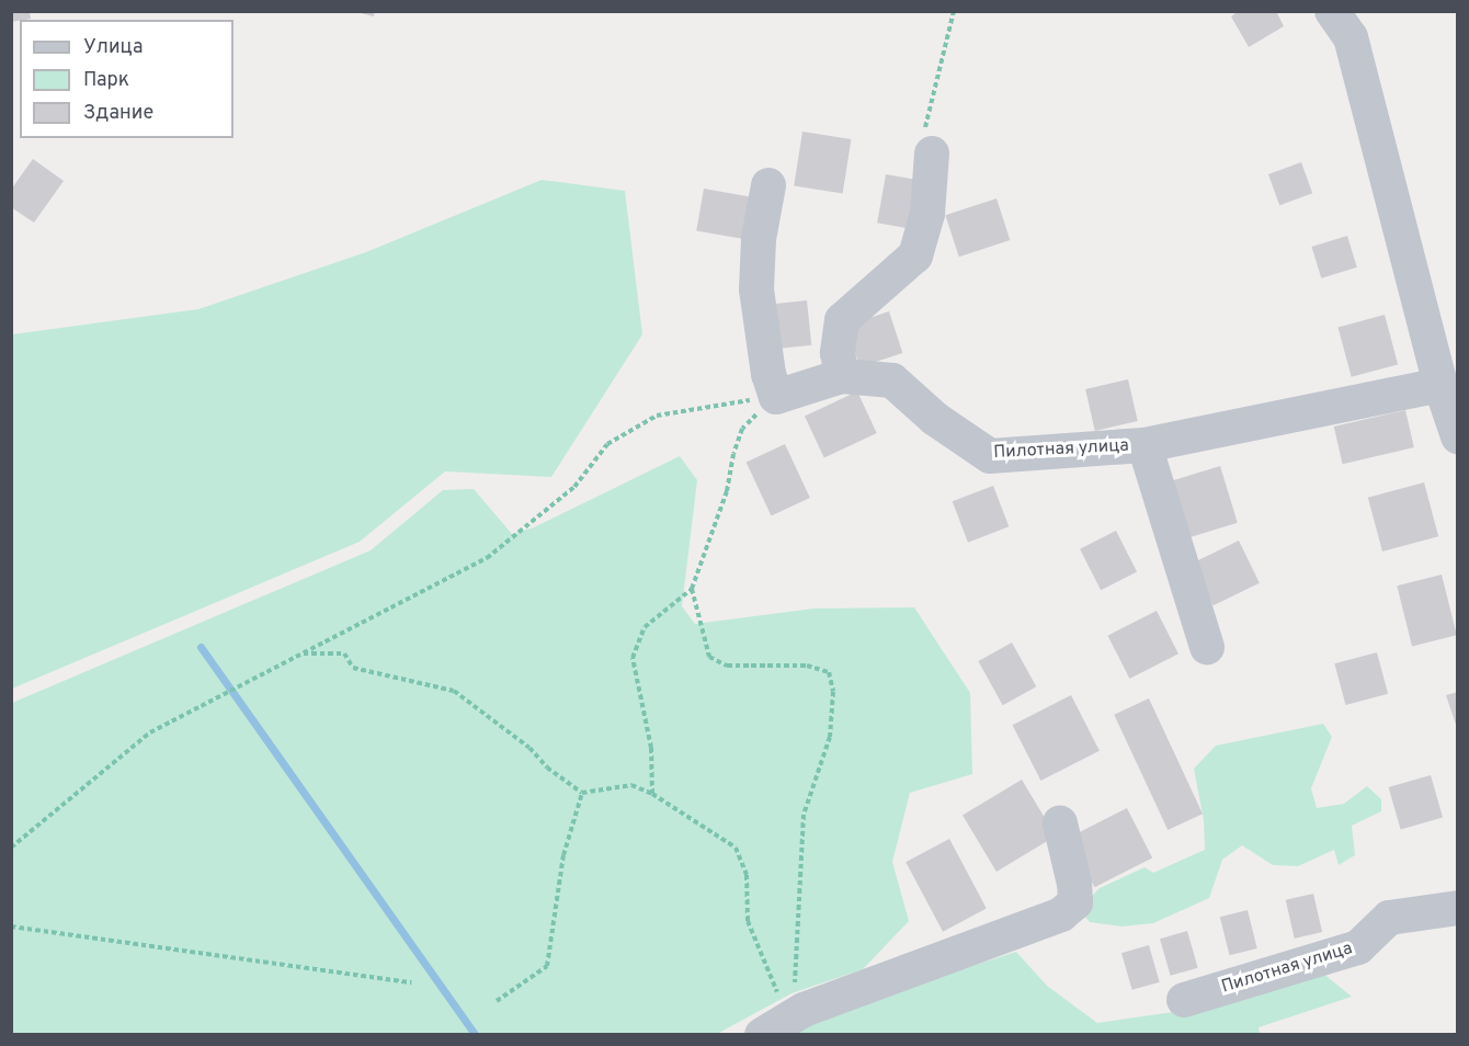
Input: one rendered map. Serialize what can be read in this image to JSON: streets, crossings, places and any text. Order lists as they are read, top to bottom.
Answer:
{
  "streets": {
    "street": ["Пилотная улица"]
  },
  "legend": ["Улица", "Парк", "Здание"]
}
